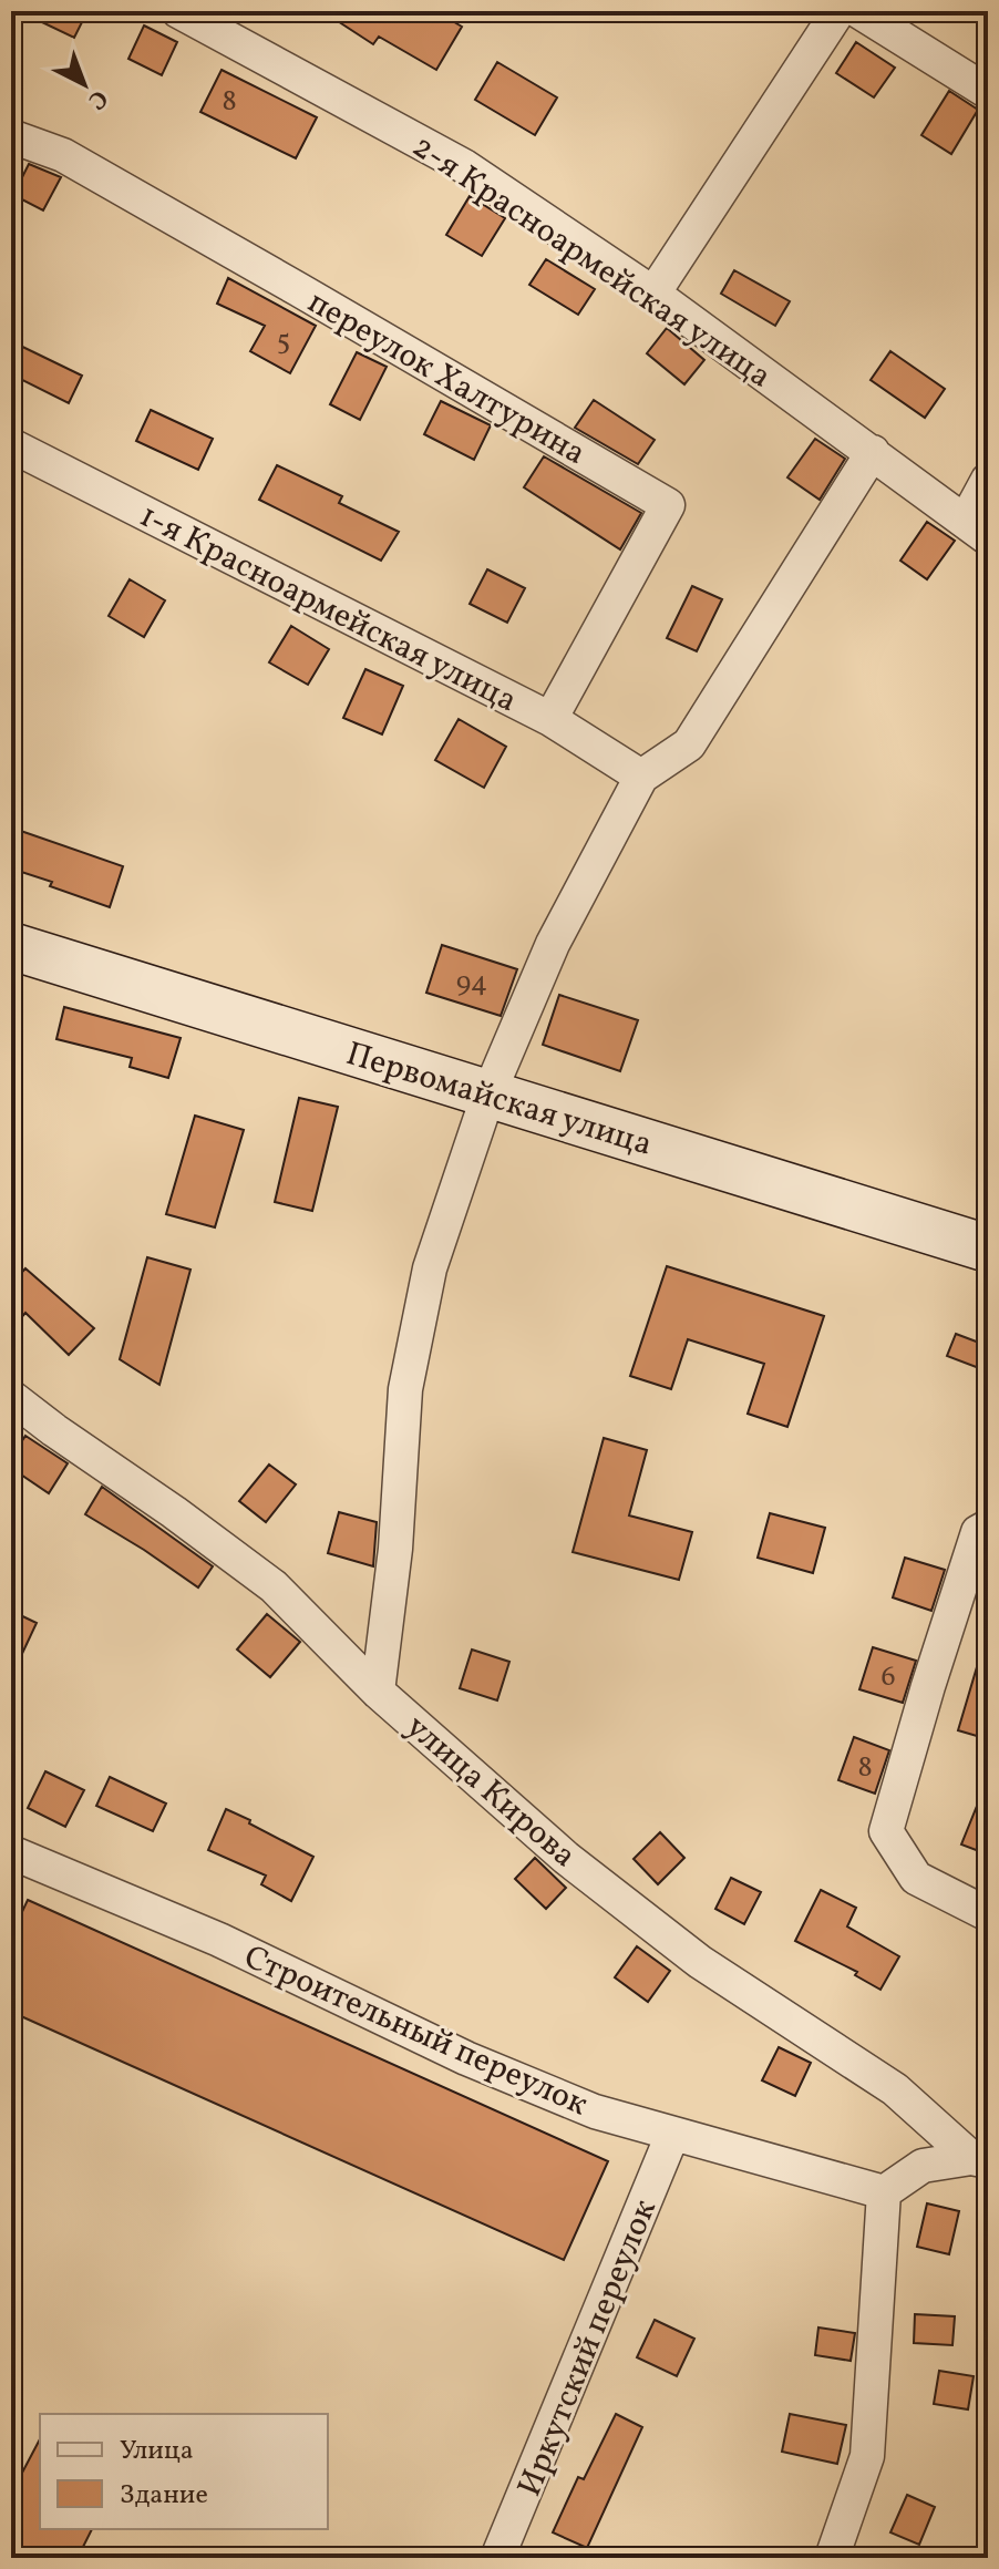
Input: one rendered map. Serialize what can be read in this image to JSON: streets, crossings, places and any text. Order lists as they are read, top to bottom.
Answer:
{
  "streets": {
    "main road": ["Первомайская улица"],
    "street": [
      "2-я Красноармейская улица",
      "переулок Халтурина",
      "1-я Красноармейская улица",
      "улица Кирова",
      "Строительный переулок",
      "Иркутский переулок"
    ]
  },
  "crossings": [
    ["переулок Халтурина", "1-я Красноармейская улица"],
    ["Строительный переулок", "Иркутский переулок"]
  ],
  "house_numbers": [
    "8",
    "5",
    "94",
    "6",
    "8"
  ],
  "legend": ["Улица", "Здание"],
  "north": "bottom right"
}
